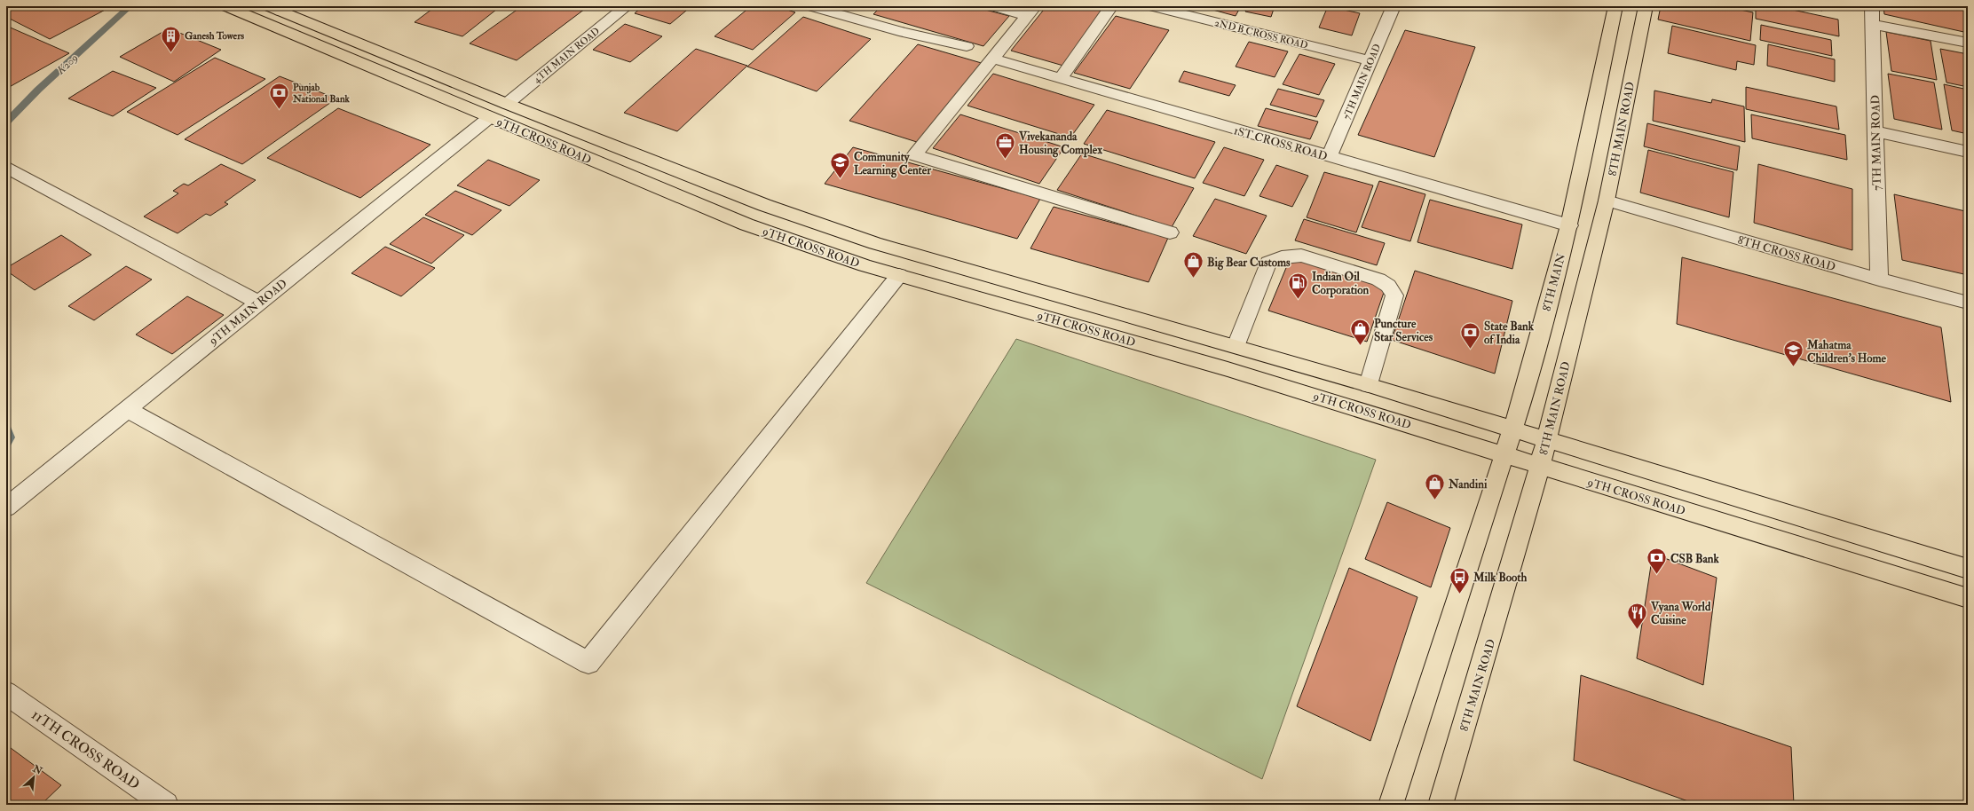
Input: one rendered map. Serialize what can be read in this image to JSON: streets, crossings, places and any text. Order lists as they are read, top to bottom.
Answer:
{
  "streets": {
    "main road": ["8TH MAIN ROAD", "9TH CROSS ROAD", "8TH MAIN"],
    "street": [
      "2ND B CROSS ROAD",
      "4TH MAIN ROAD",
      "7TH MAIN ROAD",
      "1ST CROSS ROAD",
      "8TH CROSS ROAD",
      "9TH MAIN ROAD",
      "11TH CROSS ROAD"
    ]
  },
  "crossings": [
    ["2ND B CROSS ROAD", "7TH MAIN ROAD"],
    ["4TH MAIN ROAD", "9TH CROSS ROAD"],
    ["7TH MAIN ROAD", "1ST CROSS ROAD"],
    ["7TH MAIN ROAD", "8TH CROSS ROAD"],
    ["8TH MAIN ROAD", "9TH CROSS ROAD"],
    ["8TH MAIN ROAD", "8TH CROSS ROAD"],
    ["9TH CROSS ROAD", "8TH MAIN"],
    ["9TH CROSS ROAD", "9TH MAIN ROAD"],
    ["1ST CROSS ROAD", "8TH MAIN"]
  ],
  "water": ["K209"],
  "places": {
    "building": ["Ganesh Towers"],
    "bank": ["Punjab National Bank", "State Bank of India", "CSB Bank"],
    "office": ["Vivekananda Housing Complex"],
    "school or university": ["Community Learning Center", "Mahatma Children's Home"],
    "shop": ["Big Bear Customs", "Puncture Star Services", "Nandini"],
    "fuel station": ["Indian Oil Corporation"],
    "bus stop": ["Milk Booth"],
    "restaurant": ["Vyana World Cuisine"]
  },
  "north": "top right"
}
